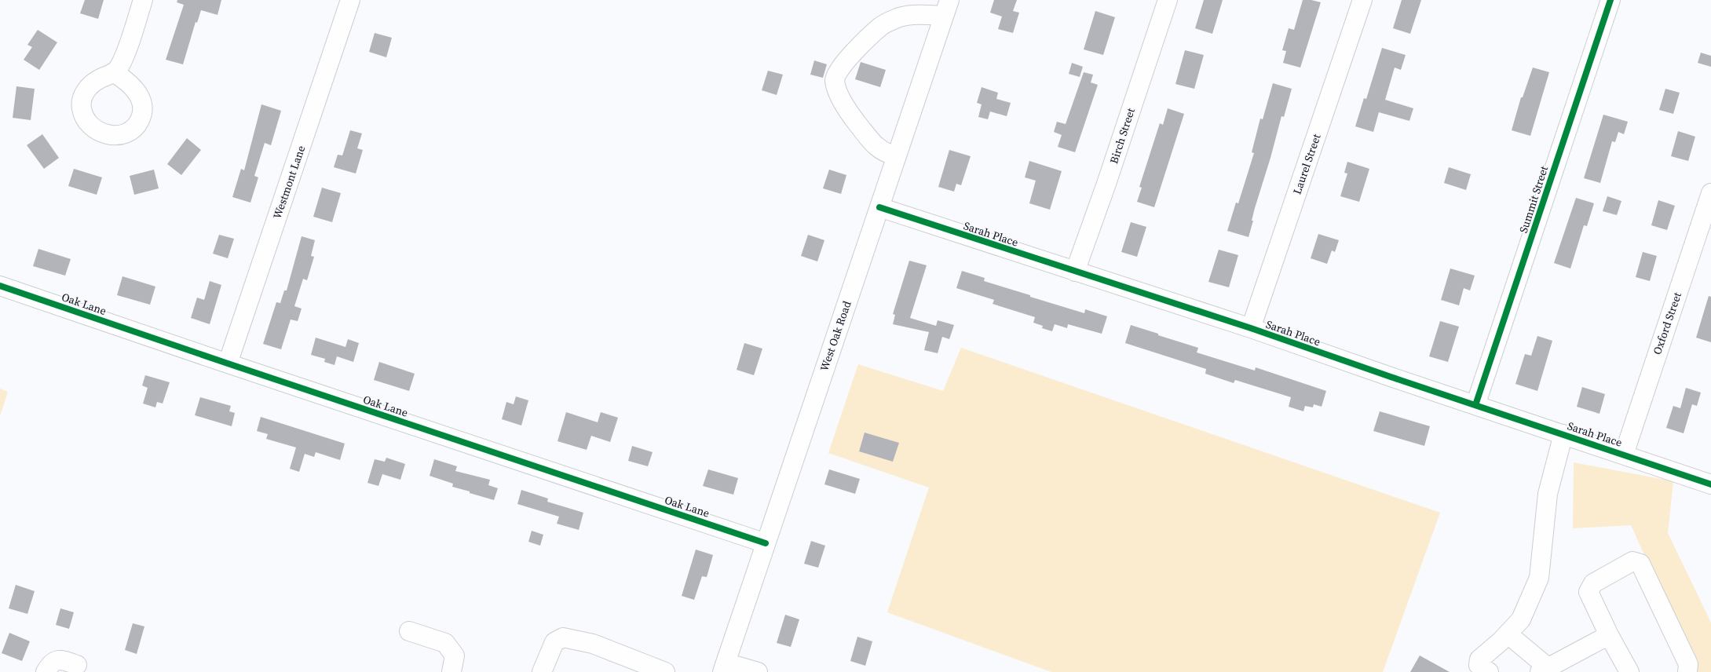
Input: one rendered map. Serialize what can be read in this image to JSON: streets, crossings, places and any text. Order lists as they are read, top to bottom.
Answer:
{
  "streets": {
    "street": [
      "Birch Street",
      "Laurel Street",
      "Westmont Lane",
      "Summit Street",
      "Sarah Place",
      "Oak Lane",
      "Oxford Street",
      "West Oak Road"
    ]
  },
  "crossings": [
    ["Birch Street", "Sarah Place"],
    ["Laurel Street", "Sarah Place"],
    ["Westmont Lane", "Oak Lane"],
    ["Summit Street", "Sarah Place"],
    ["Sarah Place", "Oxford Street"],
    ["Sarah Place", "West Oak Road"],
    ["Oak Lane", "West Oak Road"]
  ]
}
